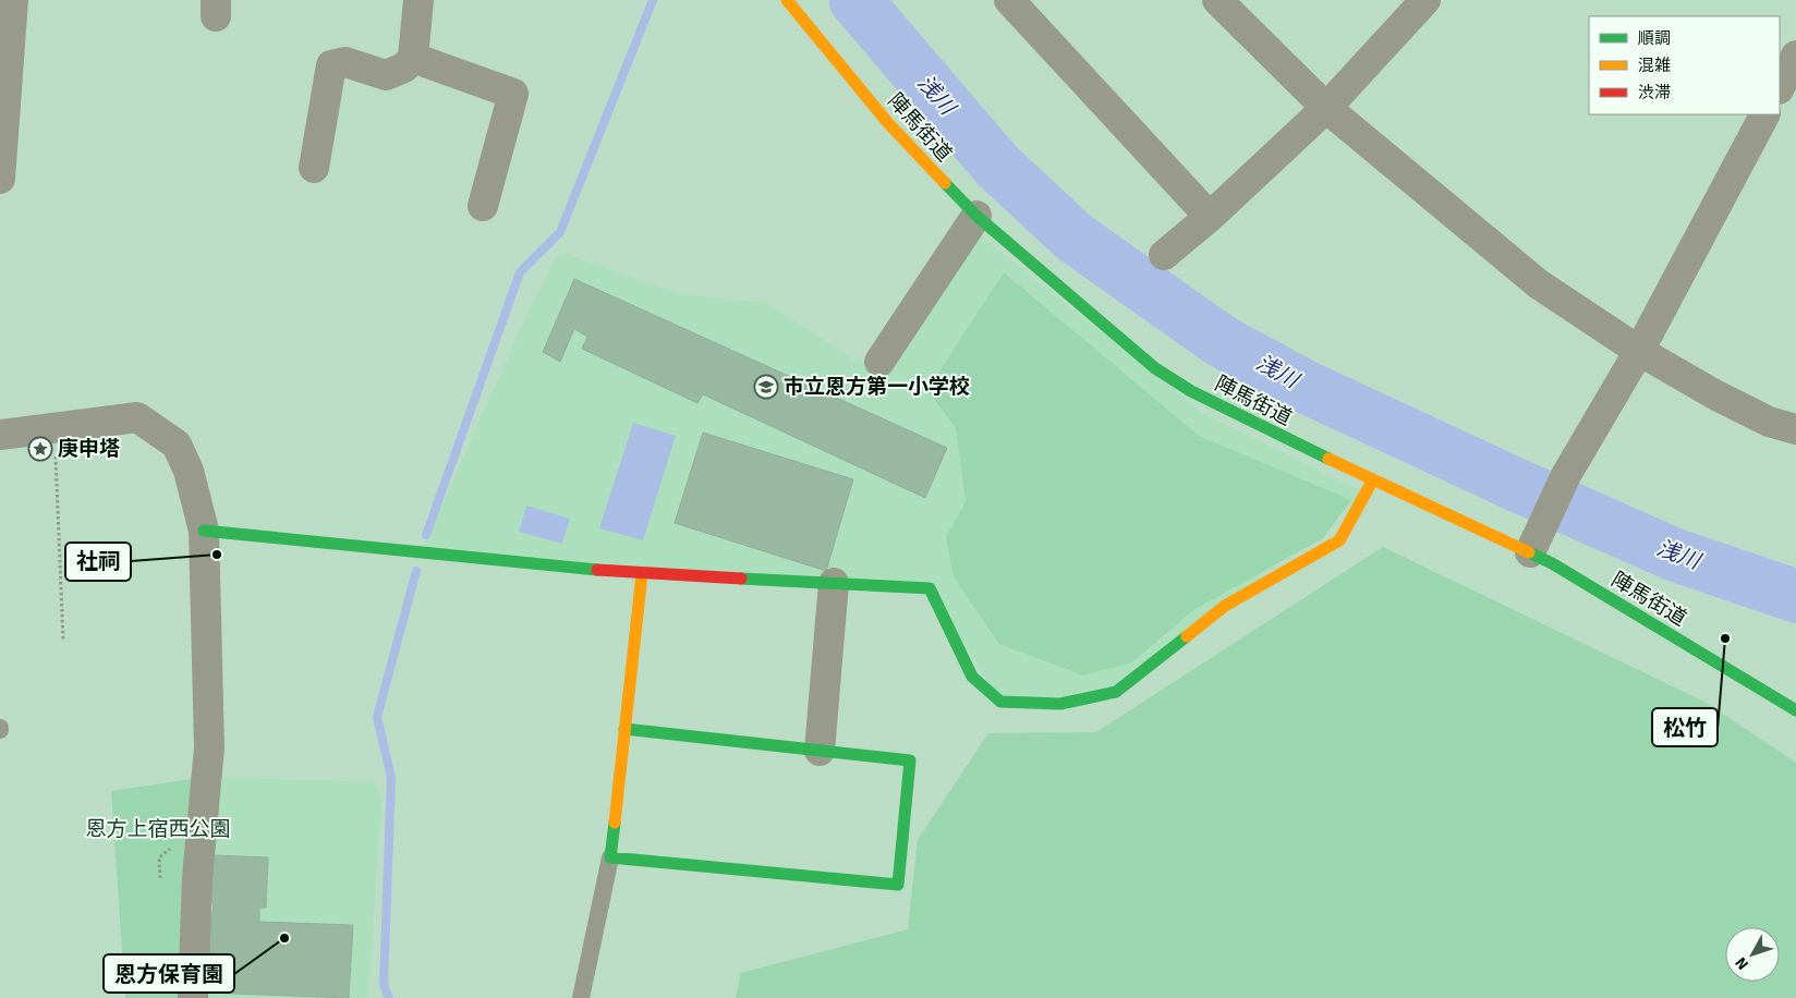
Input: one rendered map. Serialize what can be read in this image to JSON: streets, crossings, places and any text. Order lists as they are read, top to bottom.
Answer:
{
  "streets": {
    "street": ["陣馬街道"]
  },
  "water": ["浅川"],
  "parks": ["恩方上宿西公園"],
  "places": {
    "school or university": ["市立恩方第一小学校"],
    "place": ["庚申塔"],
    "other": ["社祠", "松竹", "恩方保育園"]
  },
  "legend": ["順調", "混雑", "渋滞"],
  "north": "bottom left"
}
